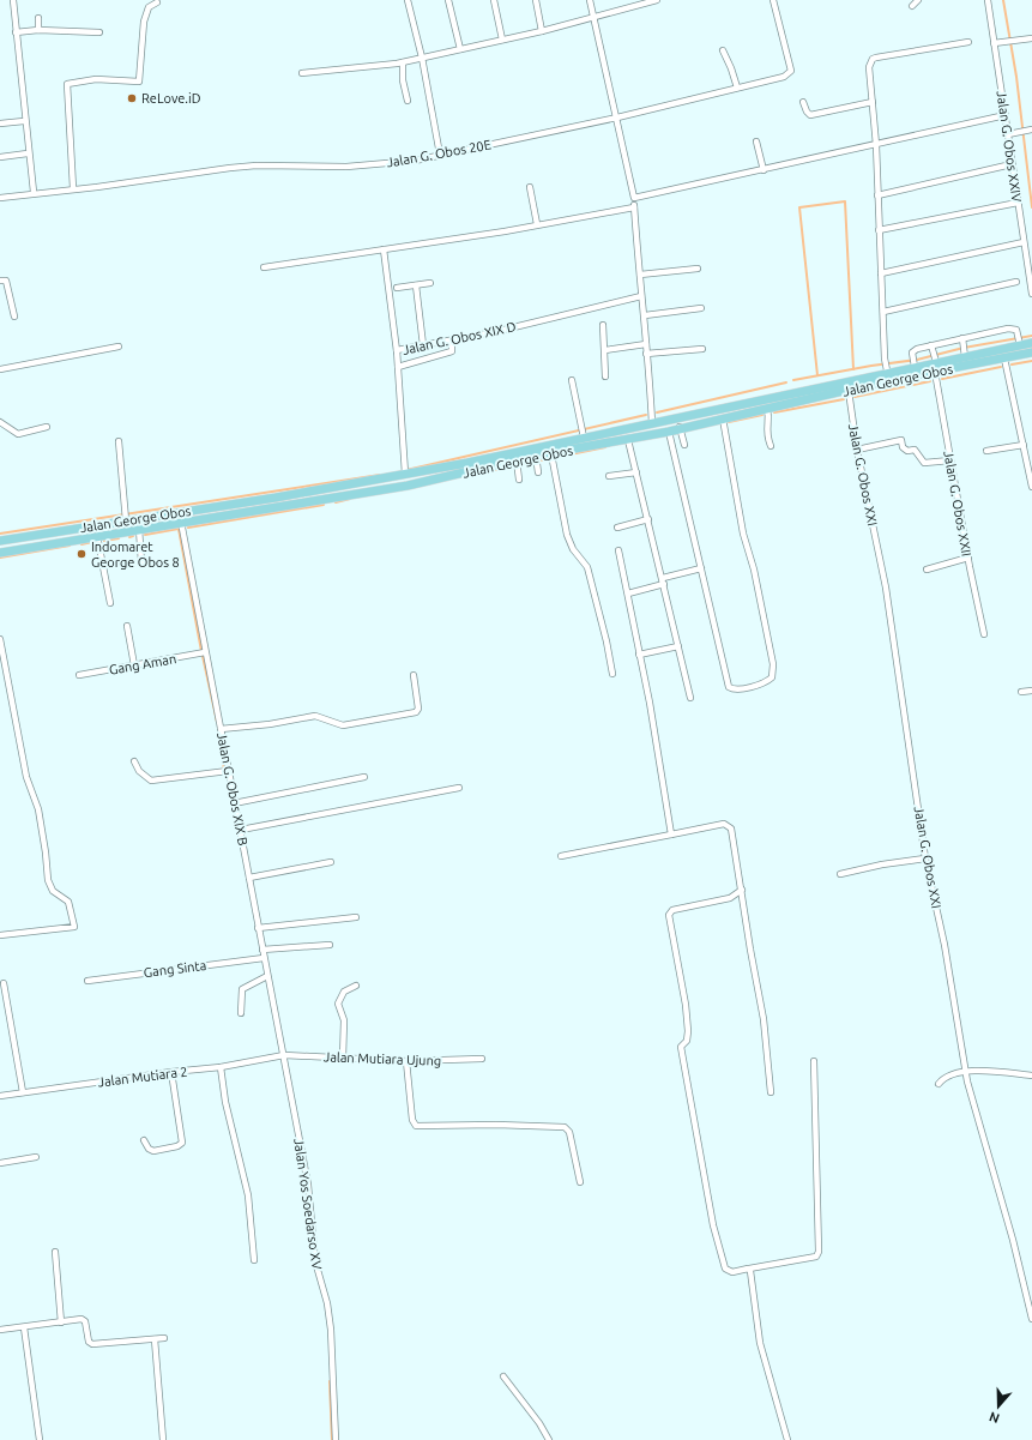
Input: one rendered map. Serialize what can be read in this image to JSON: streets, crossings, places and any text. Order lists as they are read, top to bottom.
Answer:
{
  "streets": {
    "main road": ["Jalan George Obos"],
    "street": [
      "Jalan G. Obos XXIV",
      "Jalan G. Obos 20E",
      "Jalan G. Obos XIX D",
      "Jalan G. Obos XXI",
      "Jalan G. Obos XXII",
      "Gang Aman",
      "Jalan G. Obos XIX B",
      "Gang Sinta",
      "Jalan Mutiara Ujung",
      "Jalan Mutiara 2",
      "Jalan Yos Soedarso XV"
    ]
  },
  "crossings": [
    ["Jalan G. Obos XIX D", "Jalan George Obos"],
    ["Jalan George Obos", "Jalan G. Obos XXI"],
    ["Jalan George Obos", "Jalan G. Obos XXII"],
    ["Jalan George Obos", "Jalan G. Obos XIX B"],
    ["Gang Aman", "Jalan G. Obos XIX B"],
    ["Jalan G. Obos XIX B", "Gang Sinta"],
    ["Jalan G. Obos XIX B", "Jalan Mutiara Ujung"],
    ["Jalan G. Obos XIX B", "Jalan Mutiara 2"],
    ["Jalan G. Obos XIX B", "Jalan Yos Soedarso XV"],
    ["Jalan Mutiara Ujung", "Jalan Mutiara 2"],
    ["Jalan Mutiara Ujung", "Jalan Yos Soedarso XV"],
    ["Jalan Mutiara 2", "Jalan Yos Soedarso XV"]
  ],
  "places": ["ReLove.iD", "Indomaret George Obos 8"],
  "north": "bottom"
}
